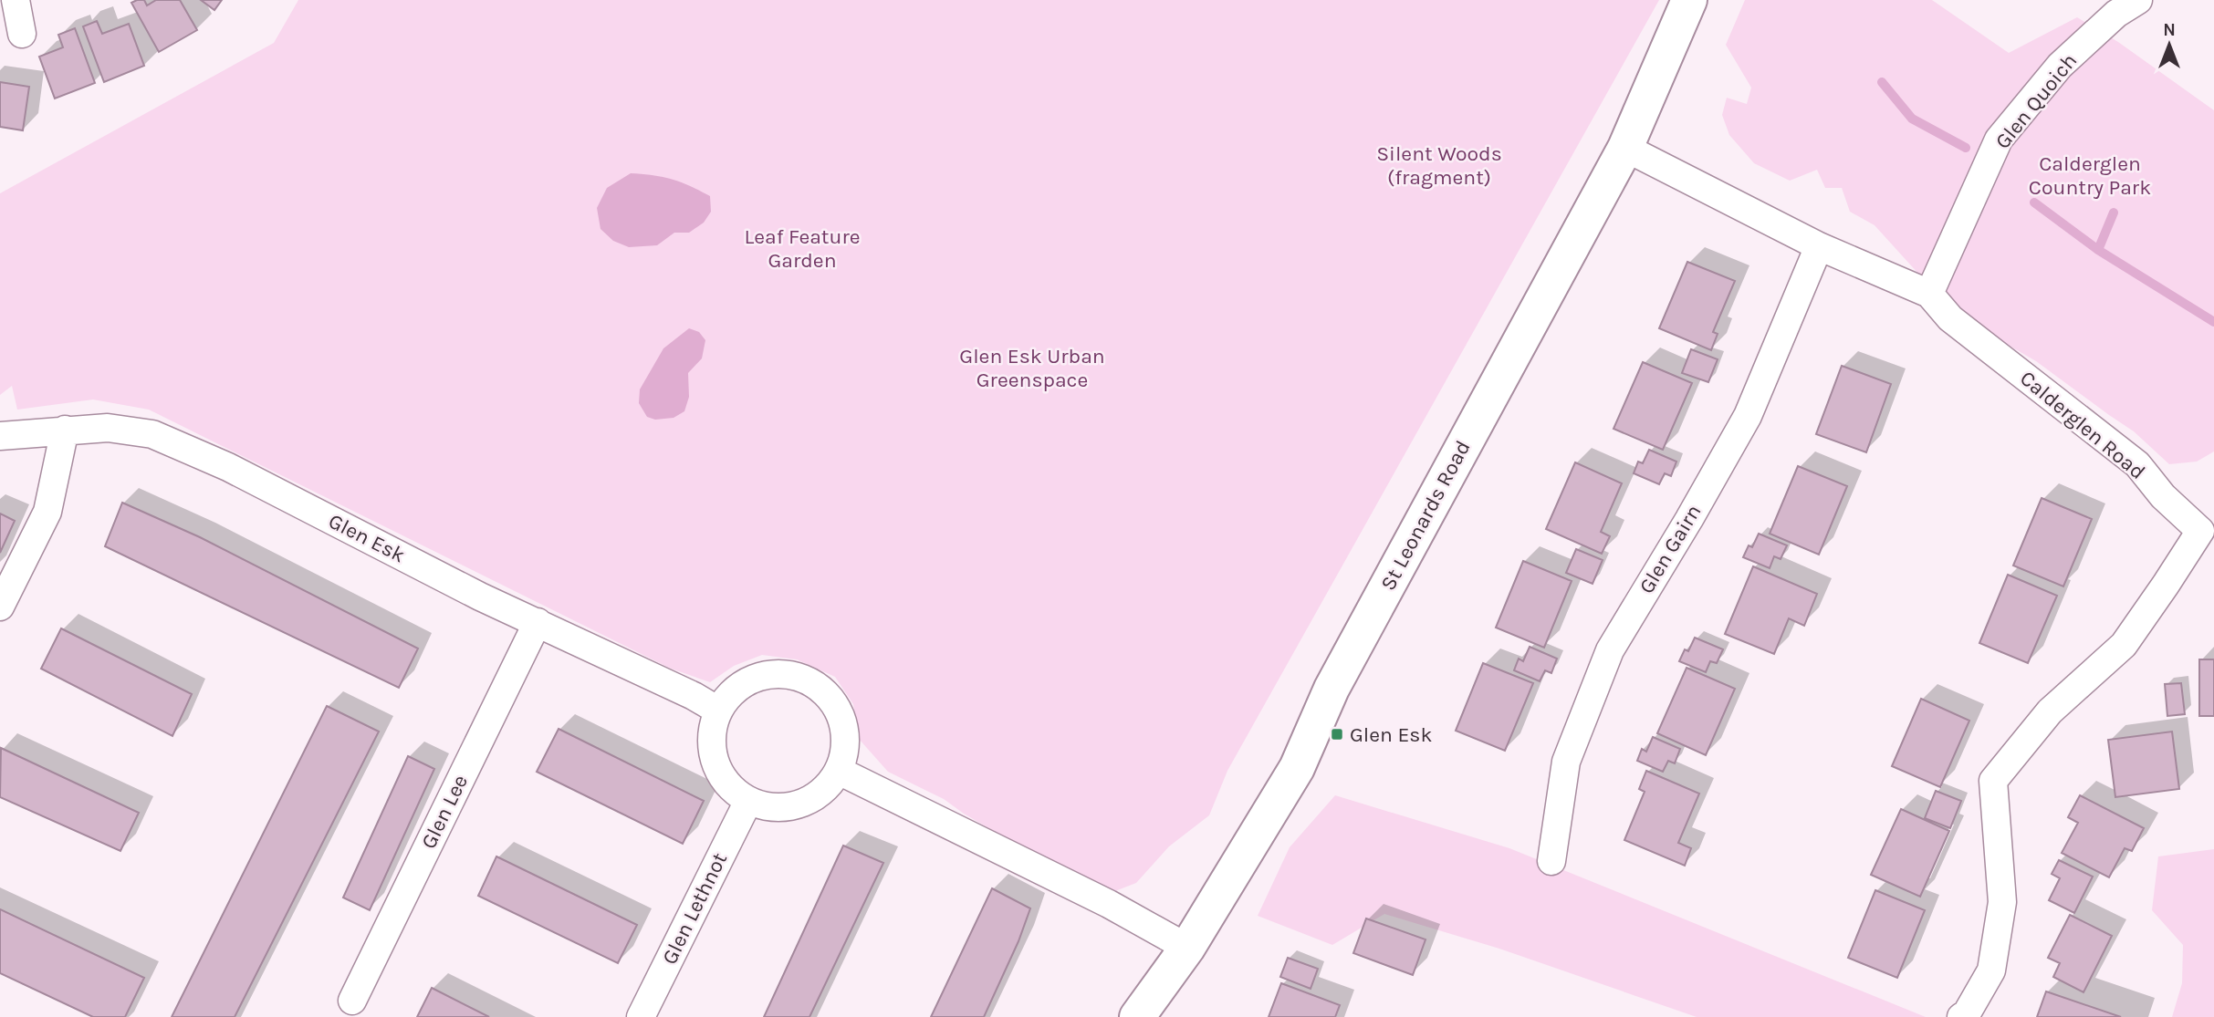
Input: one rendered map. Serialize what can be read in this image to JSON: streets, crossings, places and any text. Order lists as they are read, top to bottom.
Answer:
{
  "streets": {
    "street": [
      "Glen Quoich",
      "Calderglen Road",
      "St Leonards Road",
      "Glen Esk",
      "Glen Gairn",
      "Glen Lee",
      "Glen Lethnot"
    ]
  },
  "crossings": [
    ["Glen Quoich", "Calderglen Road"],
    ["Calderglen Road", "St Leonards Road"],
    ["Calderglen Road", "Glen Gairn"],
    ["Glen Esk", "Glen Lee"],
    ["Glen Esk", "Glen Lethnot"]
  ],
  "parks": [
    "Silent Woods (fragment)",
    "Calderglen Country Park",
    "Leaf Feature Garden",
    "Glen Esk Urban Greenspace"
  ],
  "places": {
    "transit": ["Glen Esk"]
  },
  "north": "top"
}
